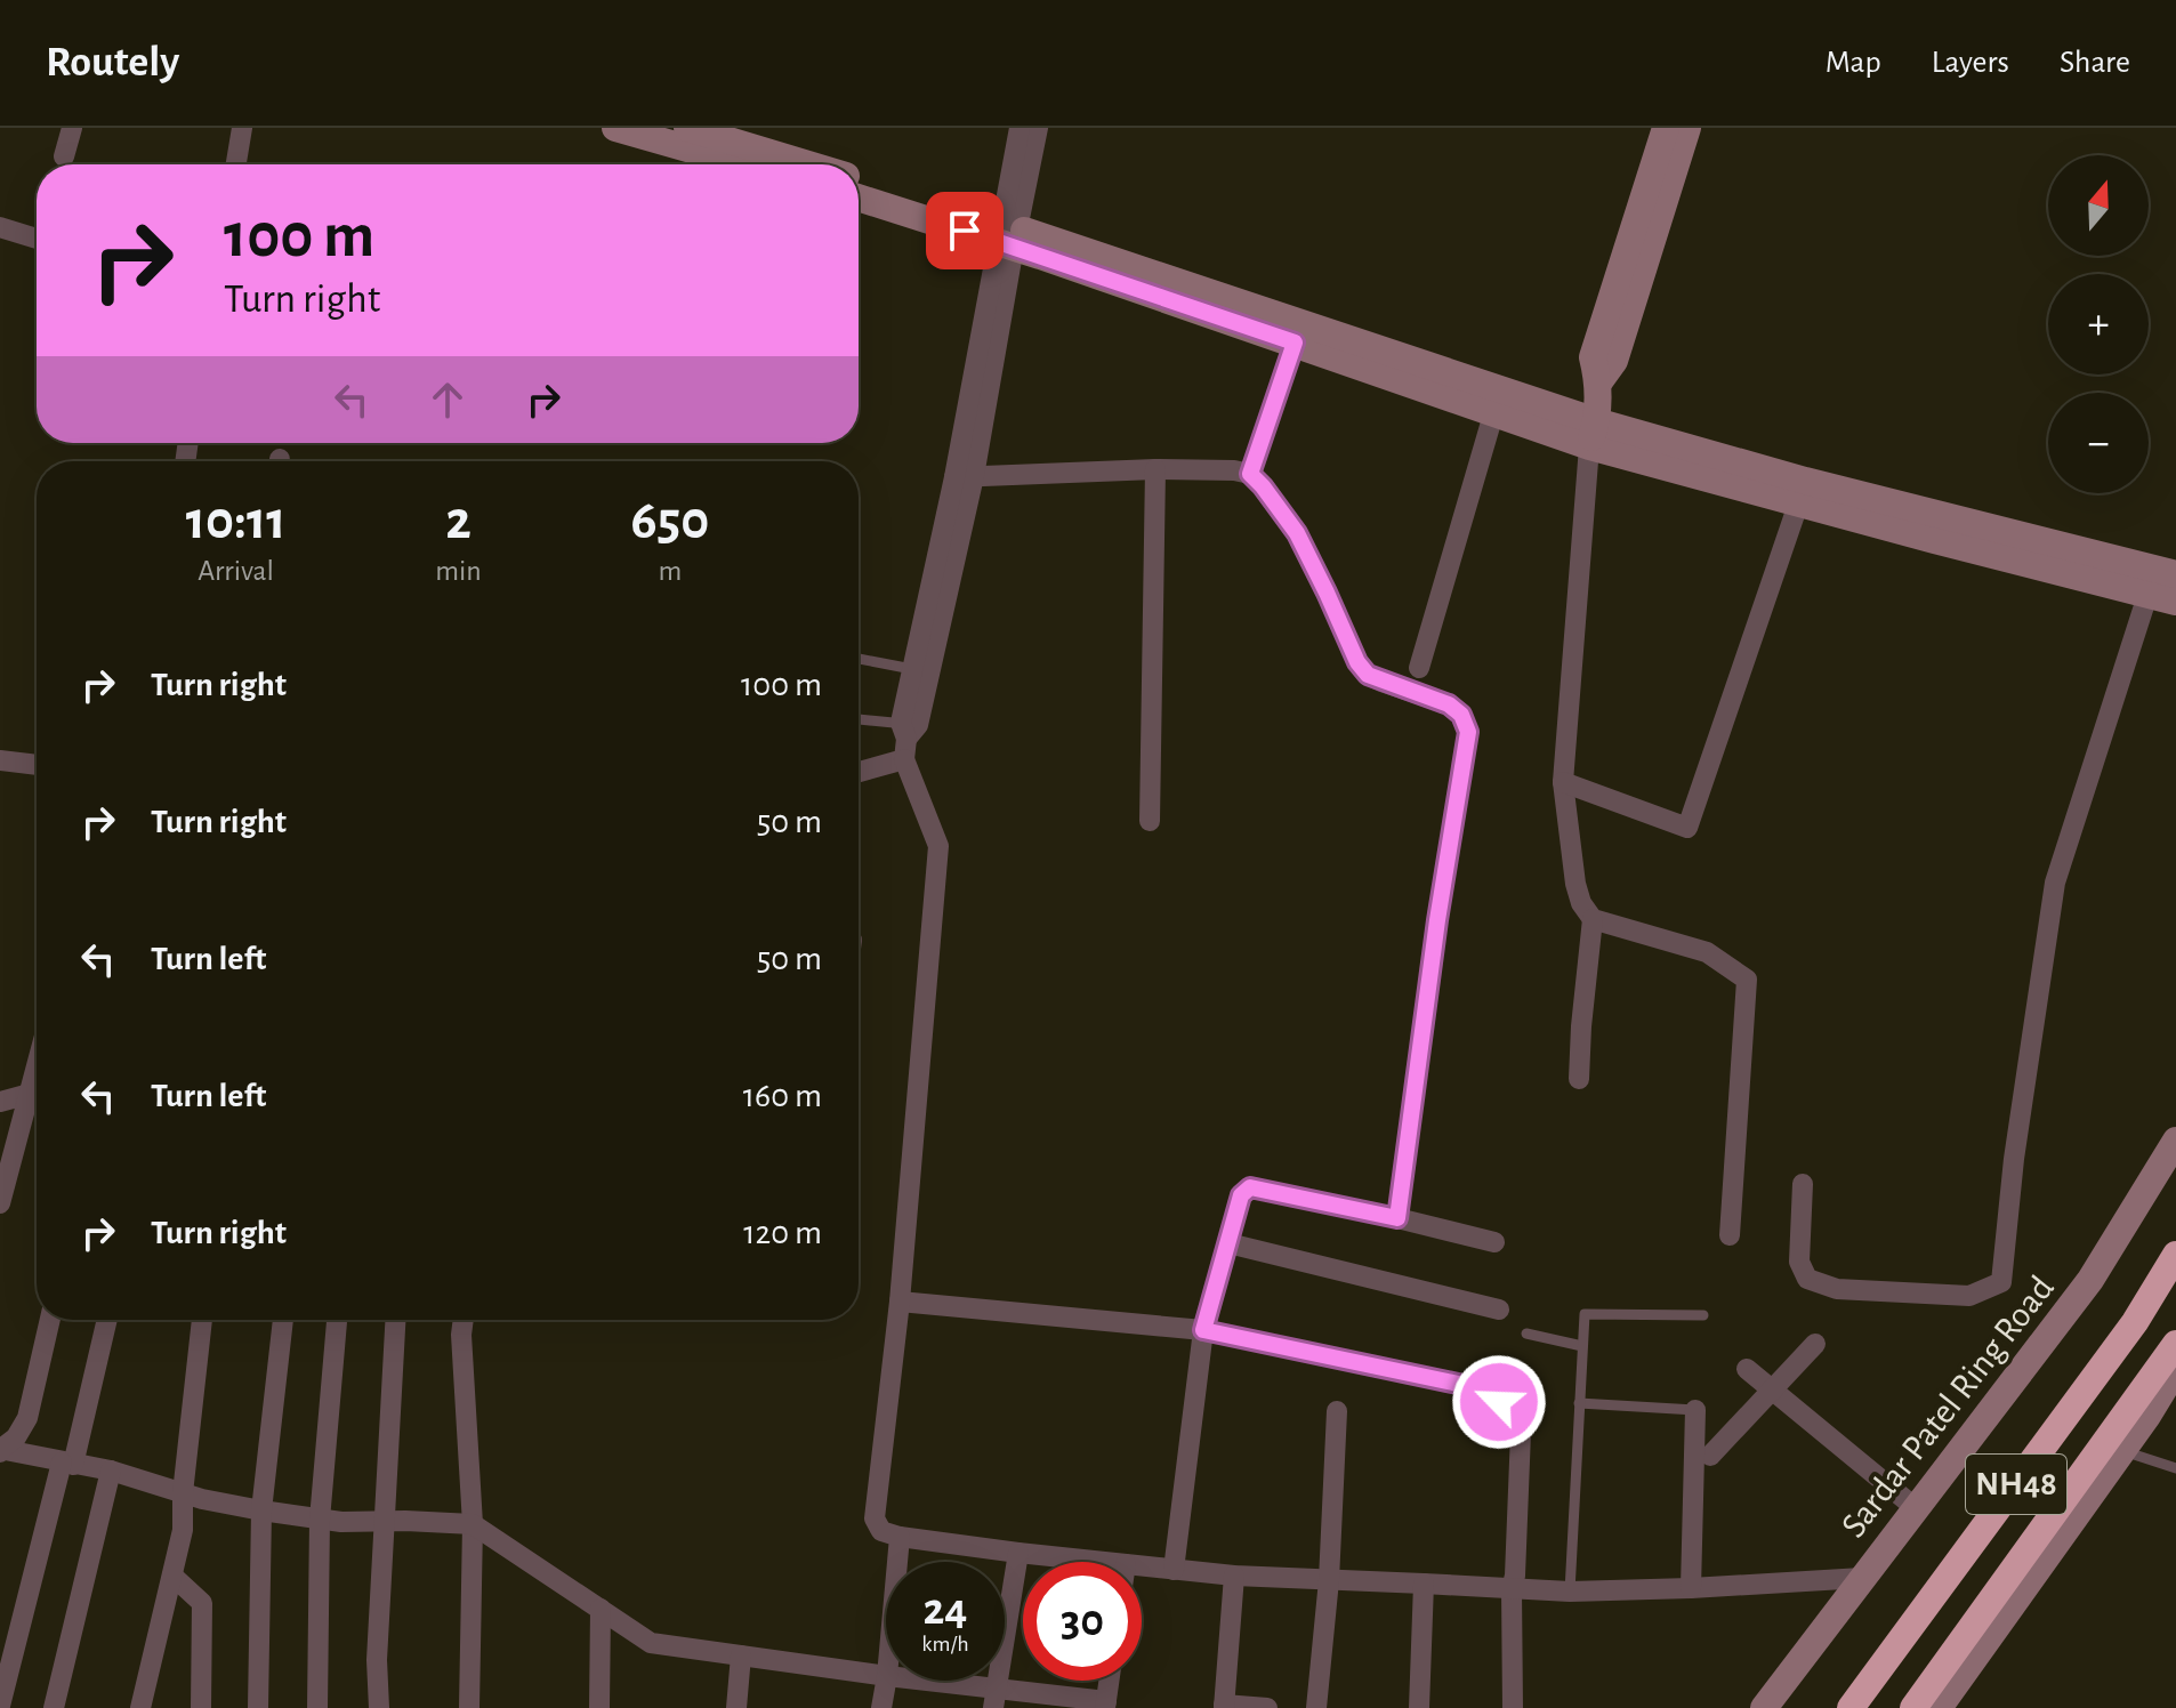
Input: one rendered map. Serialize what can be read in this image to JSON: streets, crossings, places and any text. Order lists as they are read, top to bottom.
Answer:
{
  "streets": {
    "highway": ["NH48"],
    "street": ["Sardar Patel Ring Road"]
  },
  "north": "top",
  "page": {
    "header": "Routely",
    "nav": ["Map", "Layers", "Share"],
    "map_buttons": ["+", "−"],
    "turn": ["100 m", "Turn right"],
    "eta": [
      "10:11",
      "Arrival",
      "2",
      "min",
      "650",
      "m"
    ],
    "list": [
      {
        "name": "Turn right",
        "value": "100 m"
      },
      {
        "name": "Turn right",
        "value": "50 m"
      },
      {
        "name": "Turn left",
        "value": "50 m"
      },
      {
        "name": "Turn left",
        "value": "160 m"
      },
      {
        "name": "Turn right",
        "value": "120 m"
      }
    ],
    "speed": "24 km/h",
    "limit": "30"
  }
}
